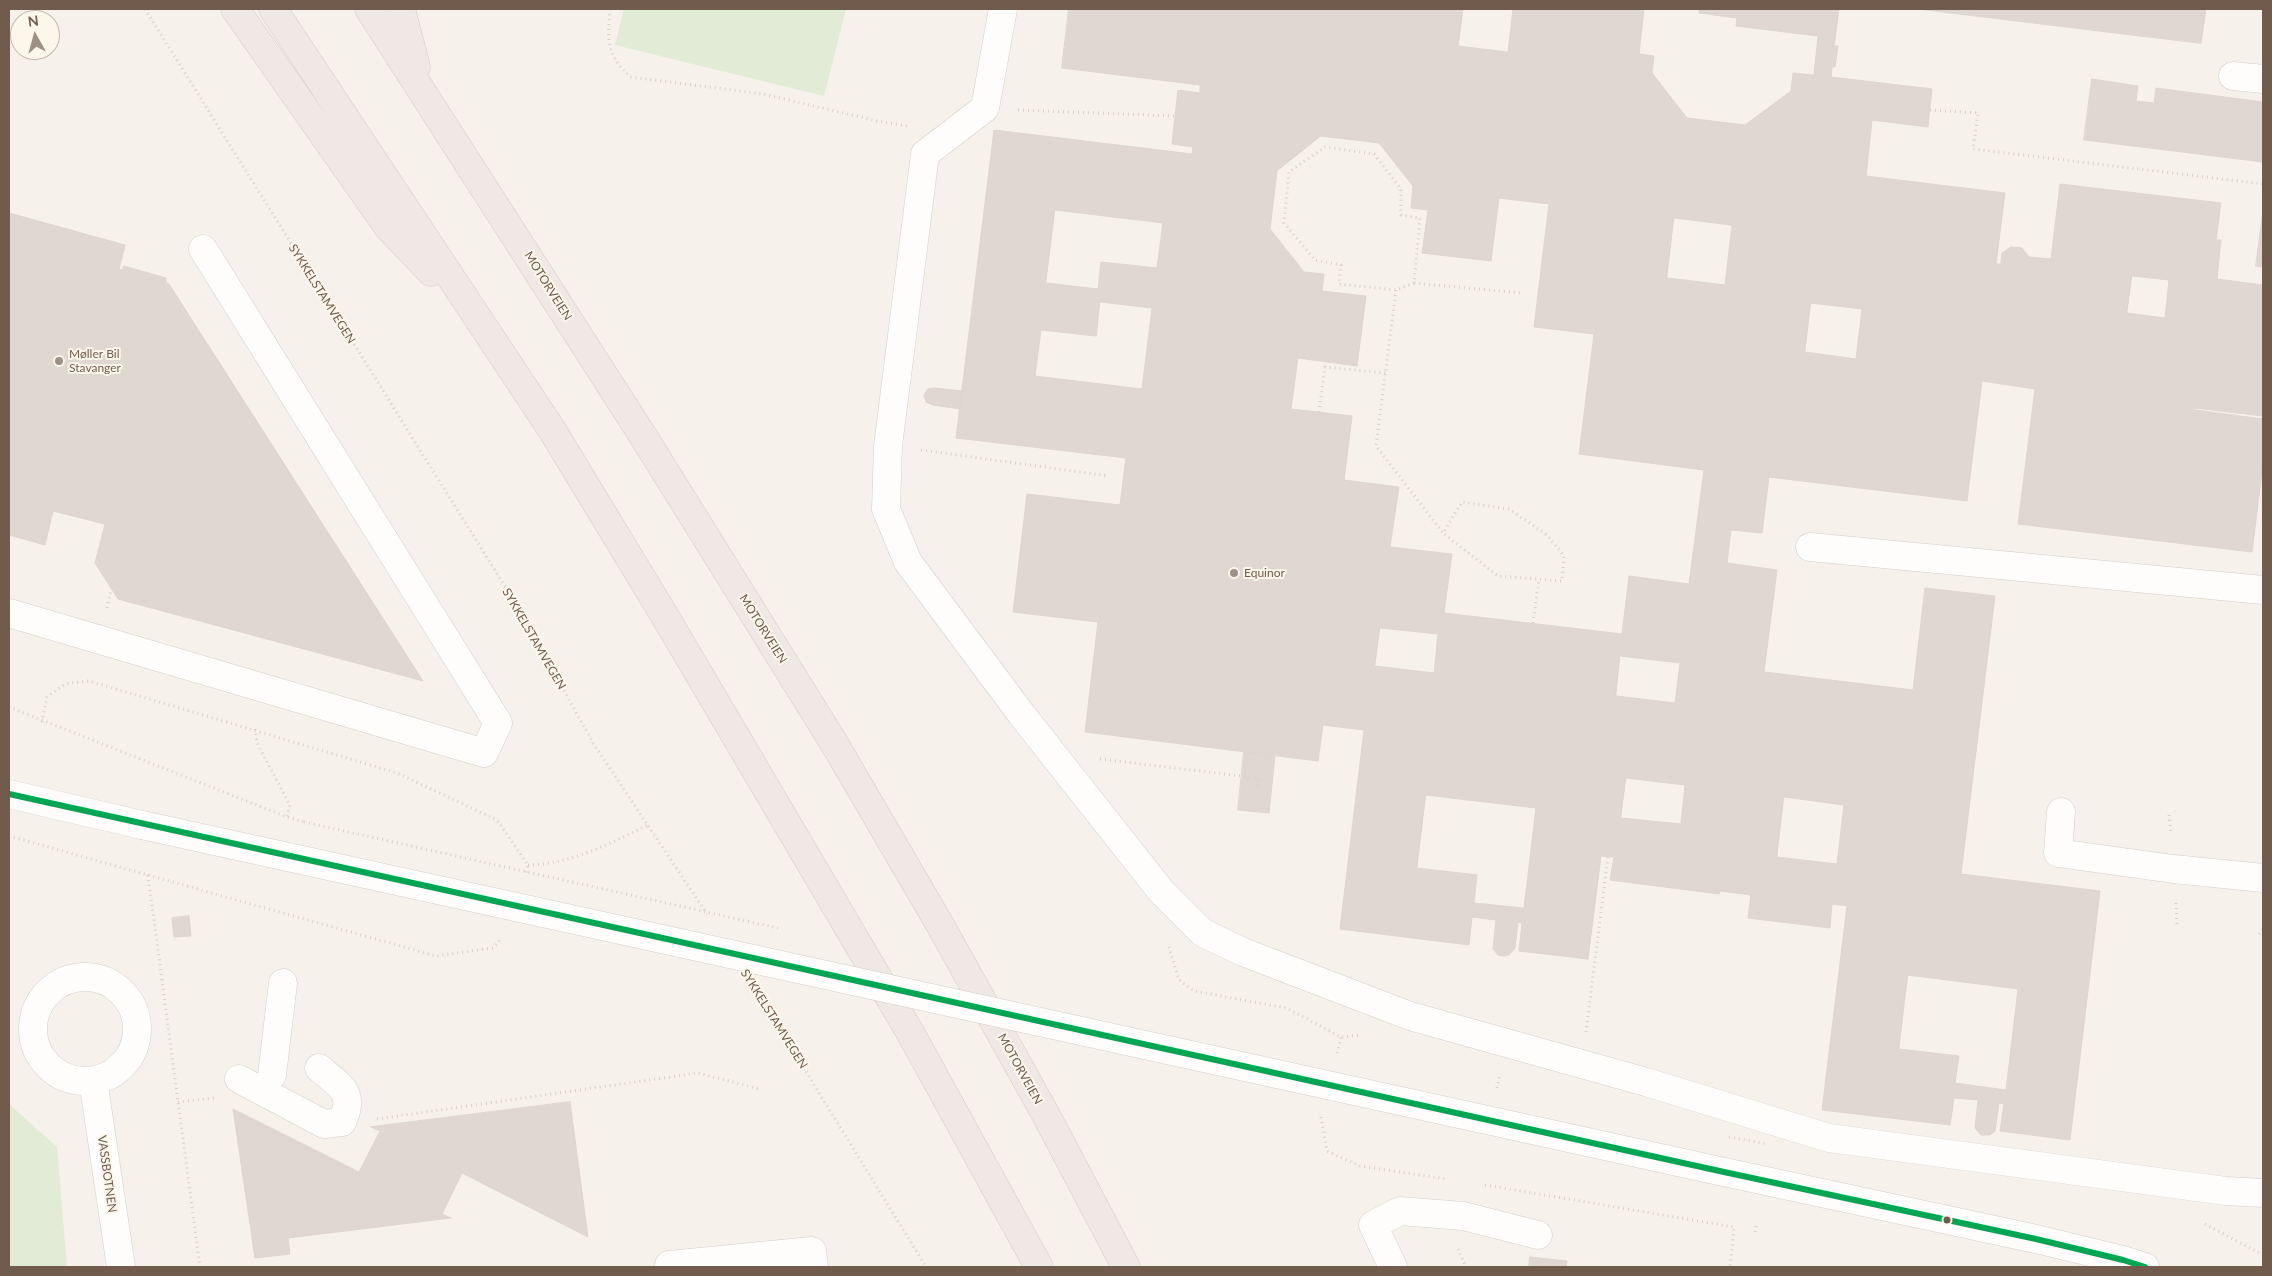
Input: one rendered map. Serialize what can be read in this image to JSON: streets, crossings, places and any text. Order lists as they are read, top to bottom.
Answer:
{
  "streets": {
    "highway": ["MOTORVEIEN"],
    "street": ["VASSBOTNEN"],
    "path": ["SYKKELSTAMVEGEN"]
  },
  "places": ["Møller Bil Stavanger", "Equinor"],
  "north": "top"
}
